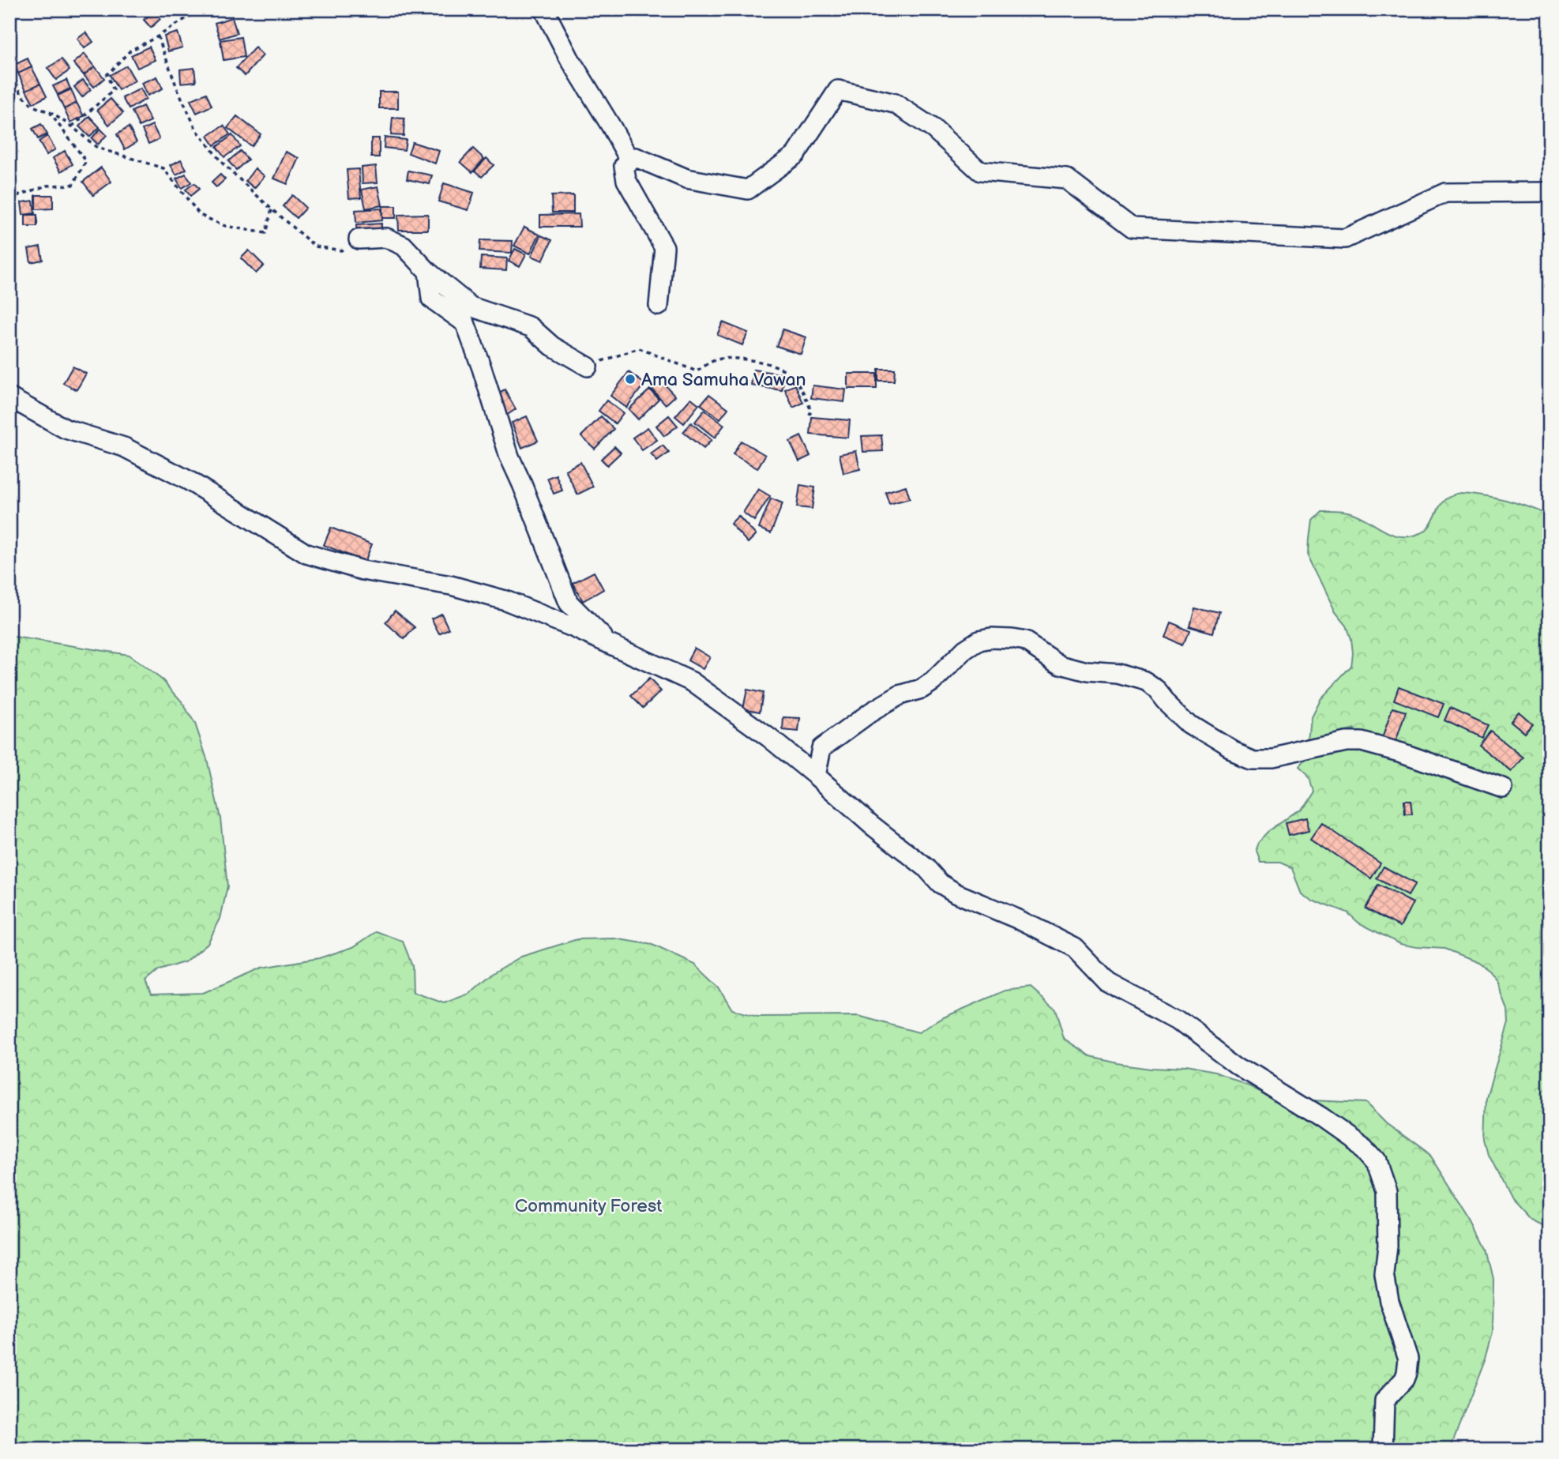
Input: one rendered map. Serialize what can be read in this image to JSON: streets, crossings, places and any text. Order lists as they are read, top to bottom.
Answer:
{
  "parks": ["Community Forest"],
  "places": ["Ama Samuha Vawan"]
}
